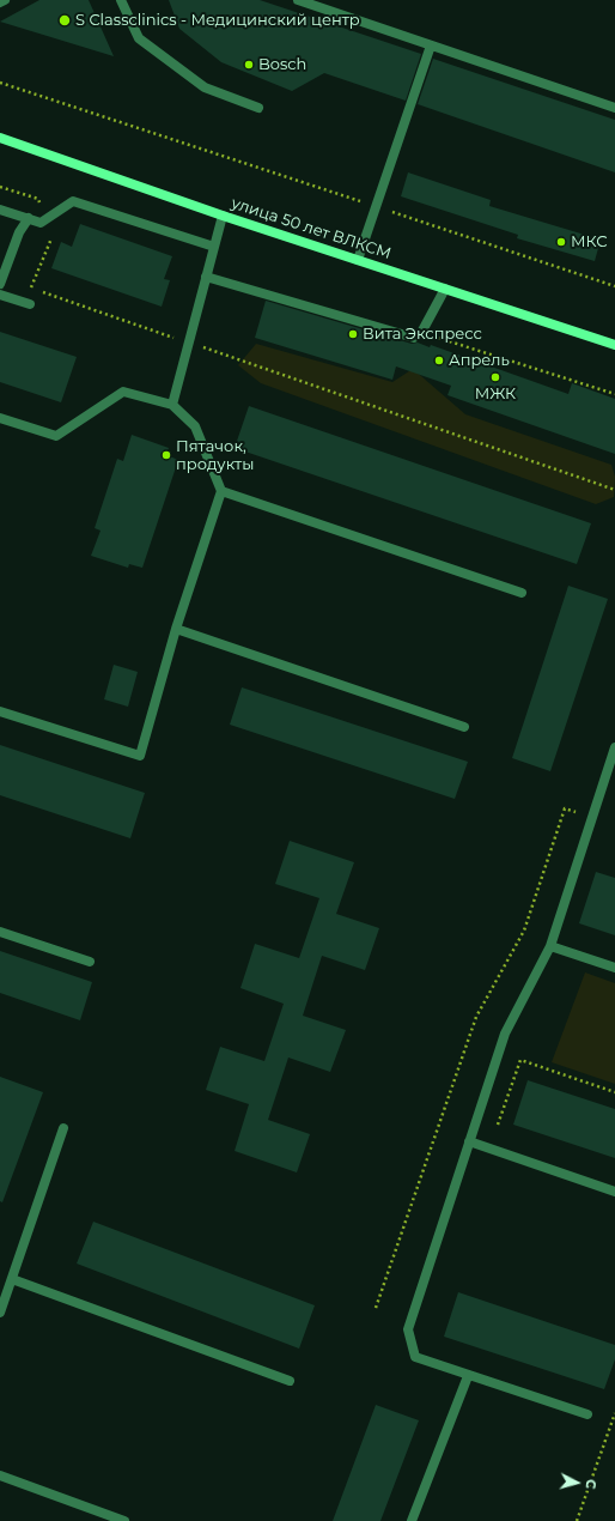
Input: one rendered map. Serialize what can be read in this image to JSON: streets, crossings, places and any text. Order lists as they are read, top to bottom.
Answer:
{
  "streets": {
    "street": ["улица 50 лет ВЛКСМ"]
  },
  "places": [
    "S Classclinics - Медицинский центр",
    "Bosch",
    "МКС",
    "Вита Экспресс",
    "Апрель",
    "МЖК",
    "Пятачок, продукты"
  ],
  "north": "right"
}
